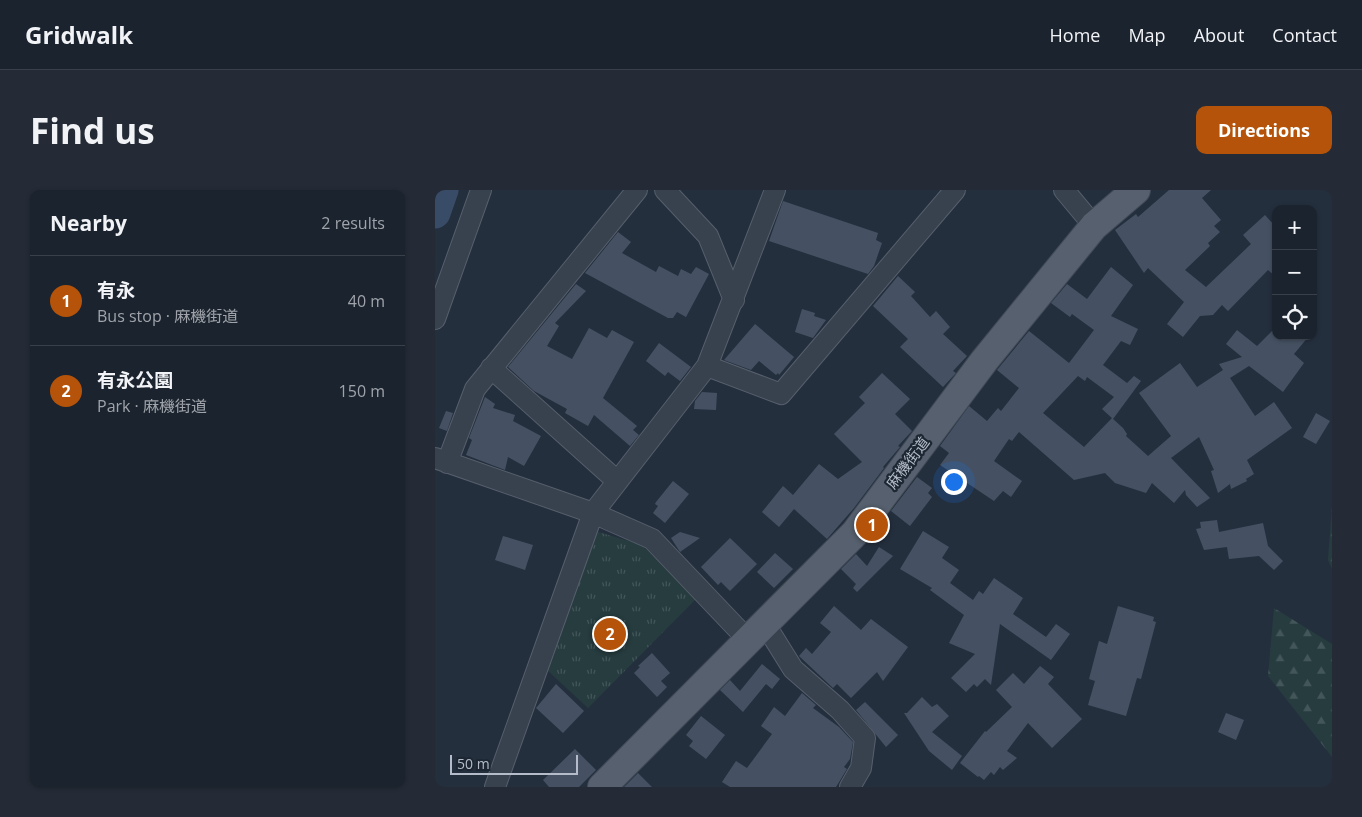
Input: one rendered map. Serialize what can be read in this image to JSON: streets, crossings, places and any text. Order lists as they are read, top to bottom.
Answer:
{
  "streets": {
    "main road": ["麻機街道"]
  },
  "scale_bar": "50 m",
  "page": {
    "header": "Gridwalk",
    "nav": [
      "Home",
      "Map",
      "About",
      "Contact"
    ],
    "buttons": "Directions",
    "title": "Find us",
    "heading": ["Nearby", "2 results"],
    "map_buttons": ["+", "−"],
    "list": [
      {
        "mark": "1",
        "name": "有永",
        "note": "Bus stop · 麻機街道",
        "value": "40 m"
      },
      {
        "mark": "2",
        "name": "有永公園",
        "note": "Park · 麻機街道",
        "value": "150 m"
      }
    ],
    "pins": ["1", "2"],
    "scale": "50 m"
  }
}
